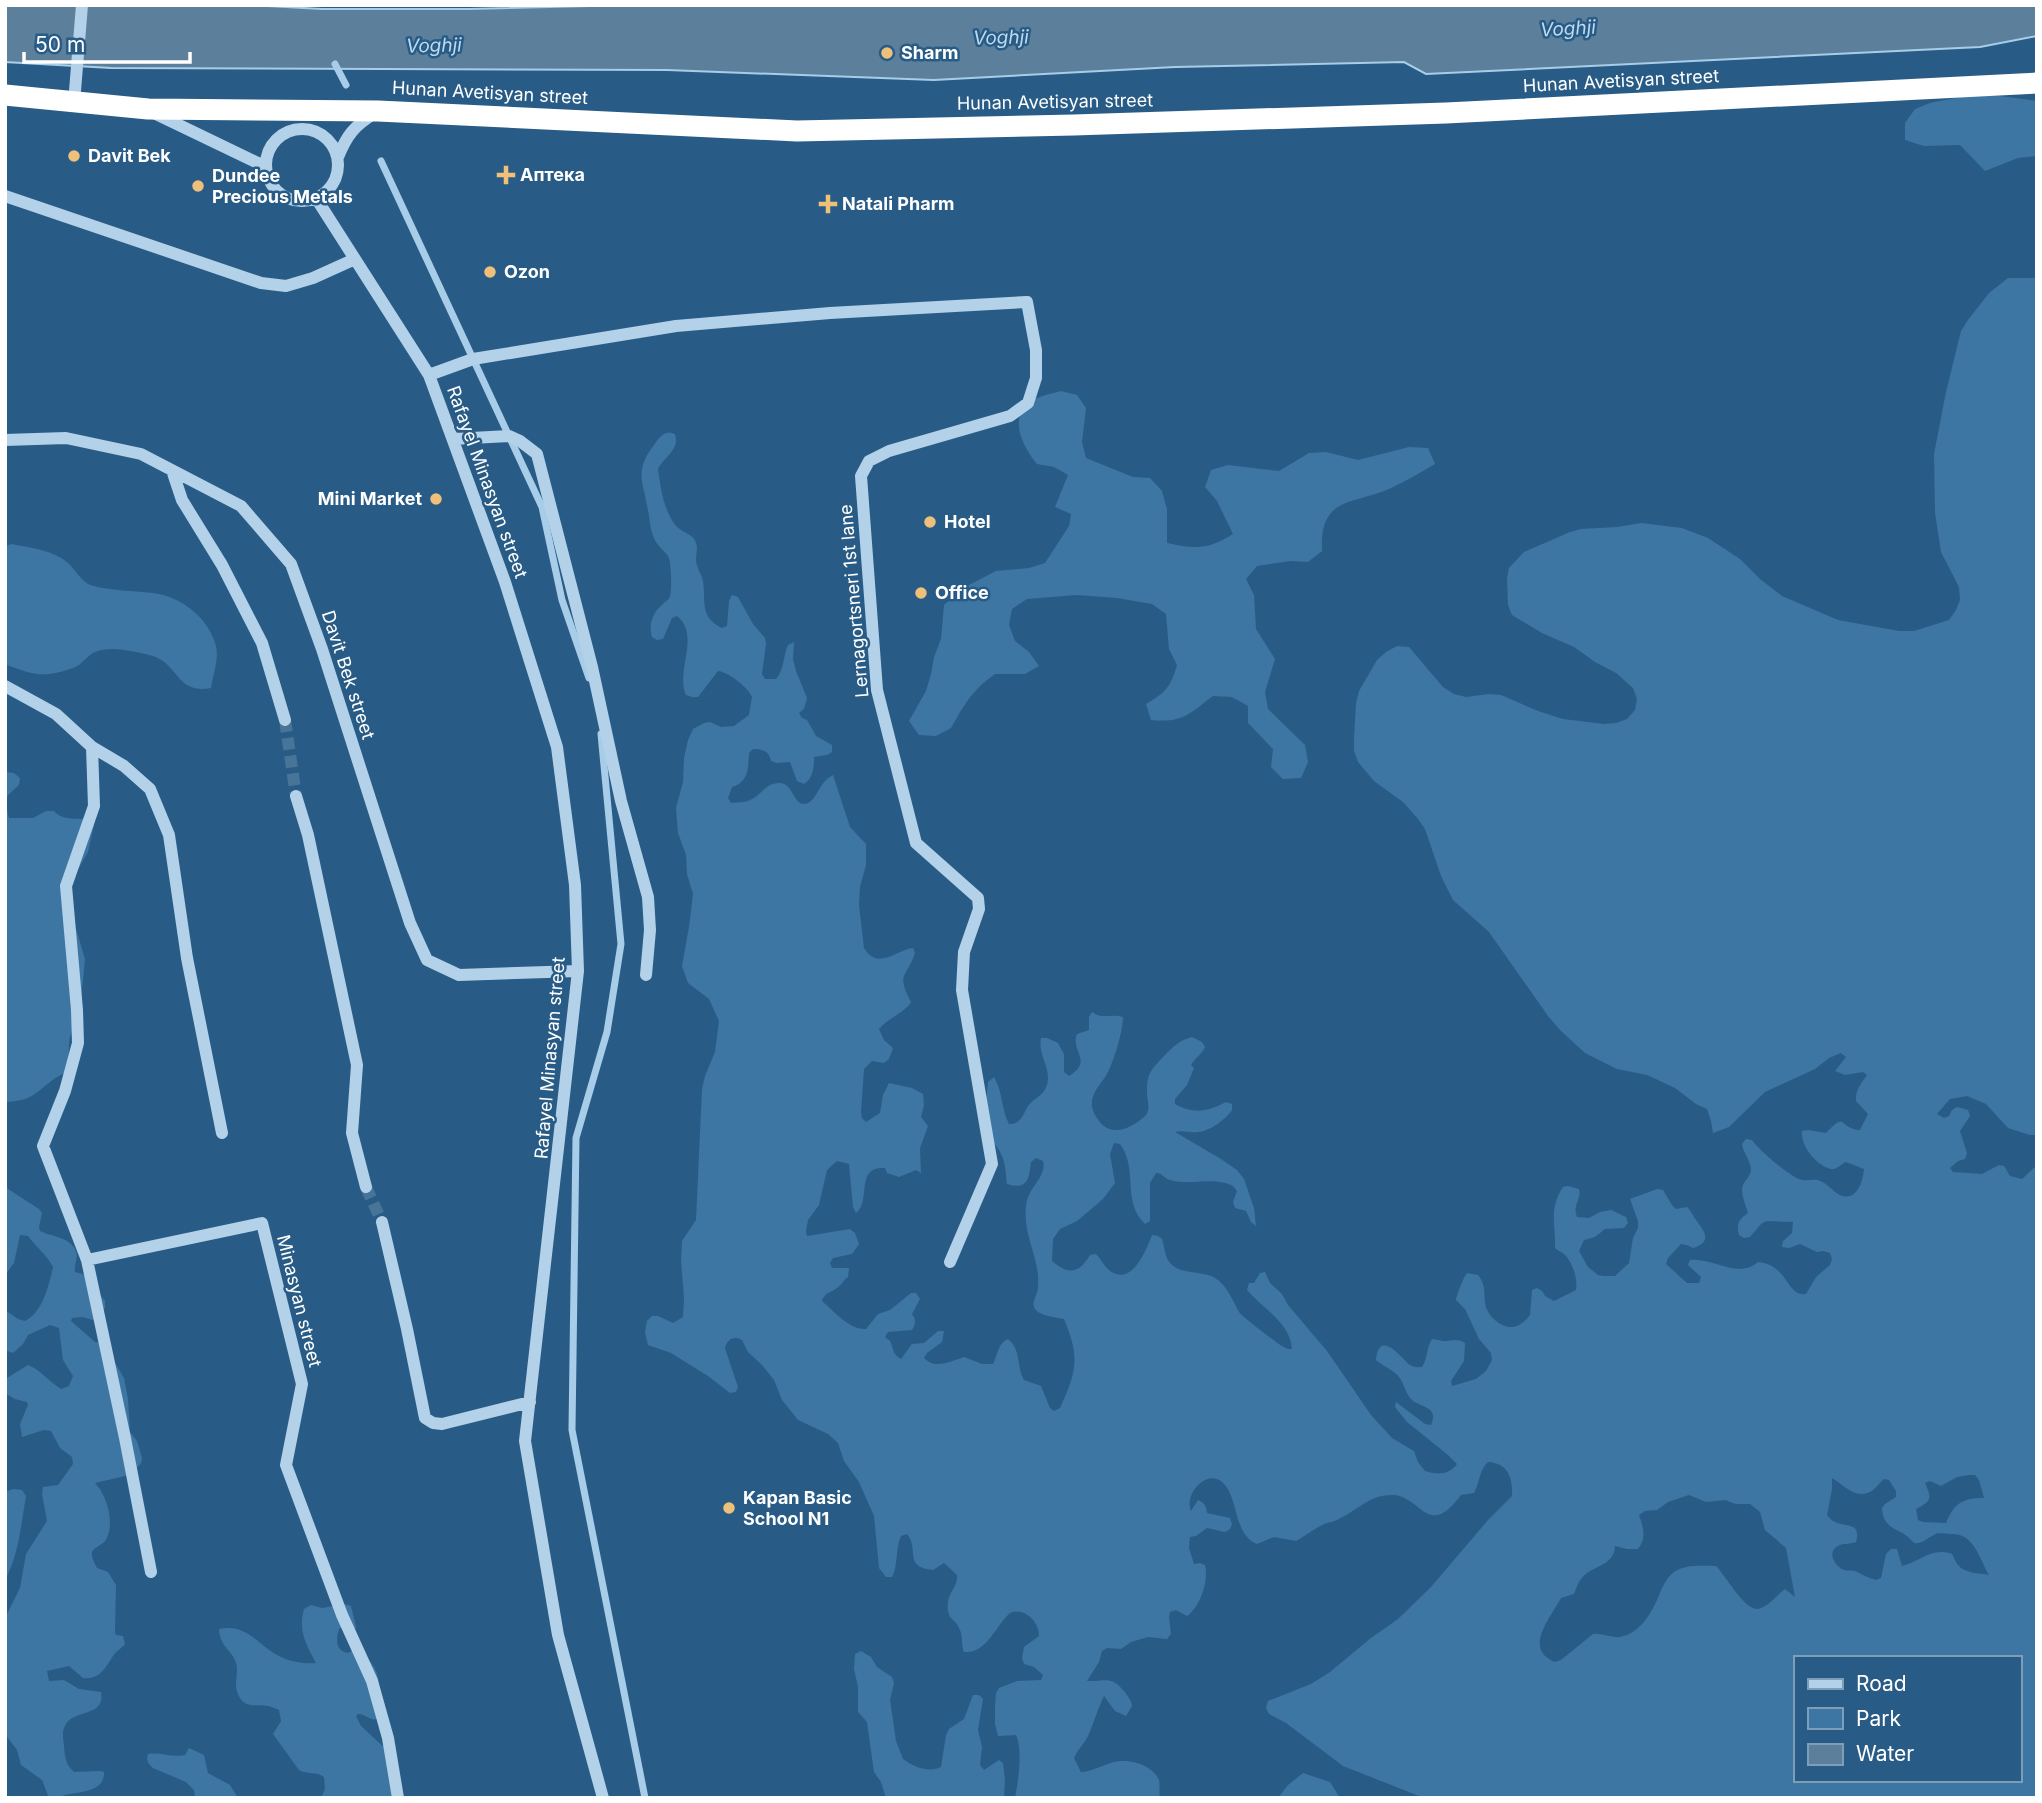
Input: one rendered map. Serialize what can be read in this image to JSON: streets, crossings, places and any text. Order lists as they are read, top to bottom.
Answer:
{
  "streets": {
    "highway": ["Hunan Avetisyan street"],
    "street": [
      "Rafayel Minasyan street",
      "Lernagortsneri 1st lane",
      "Davit Bek street",
      "Minasyan street"
    ]
  },
  "crossings": [
    ["Rafayel Minasyan street", "Lernagortsneri 1st lane"],
    ["Rafayel Minasyan street", "Davit Bek street"]
  ],
  "water": ["Voghji"],
  "places": {
    "other": [
      "Sharm",
      "Davit Bek",
      "Dundee Precious Metals",
      "Ozon",
      "Mini Market",
      "Hotel",
      "Office",
      "Kapan Basic School N1"
    ],
    "health": ["Аптека", "Natali Pharm"]
  },
  "legend": ["Road", "Park", "Water"],
  "scale_bar": "50 m"
}
